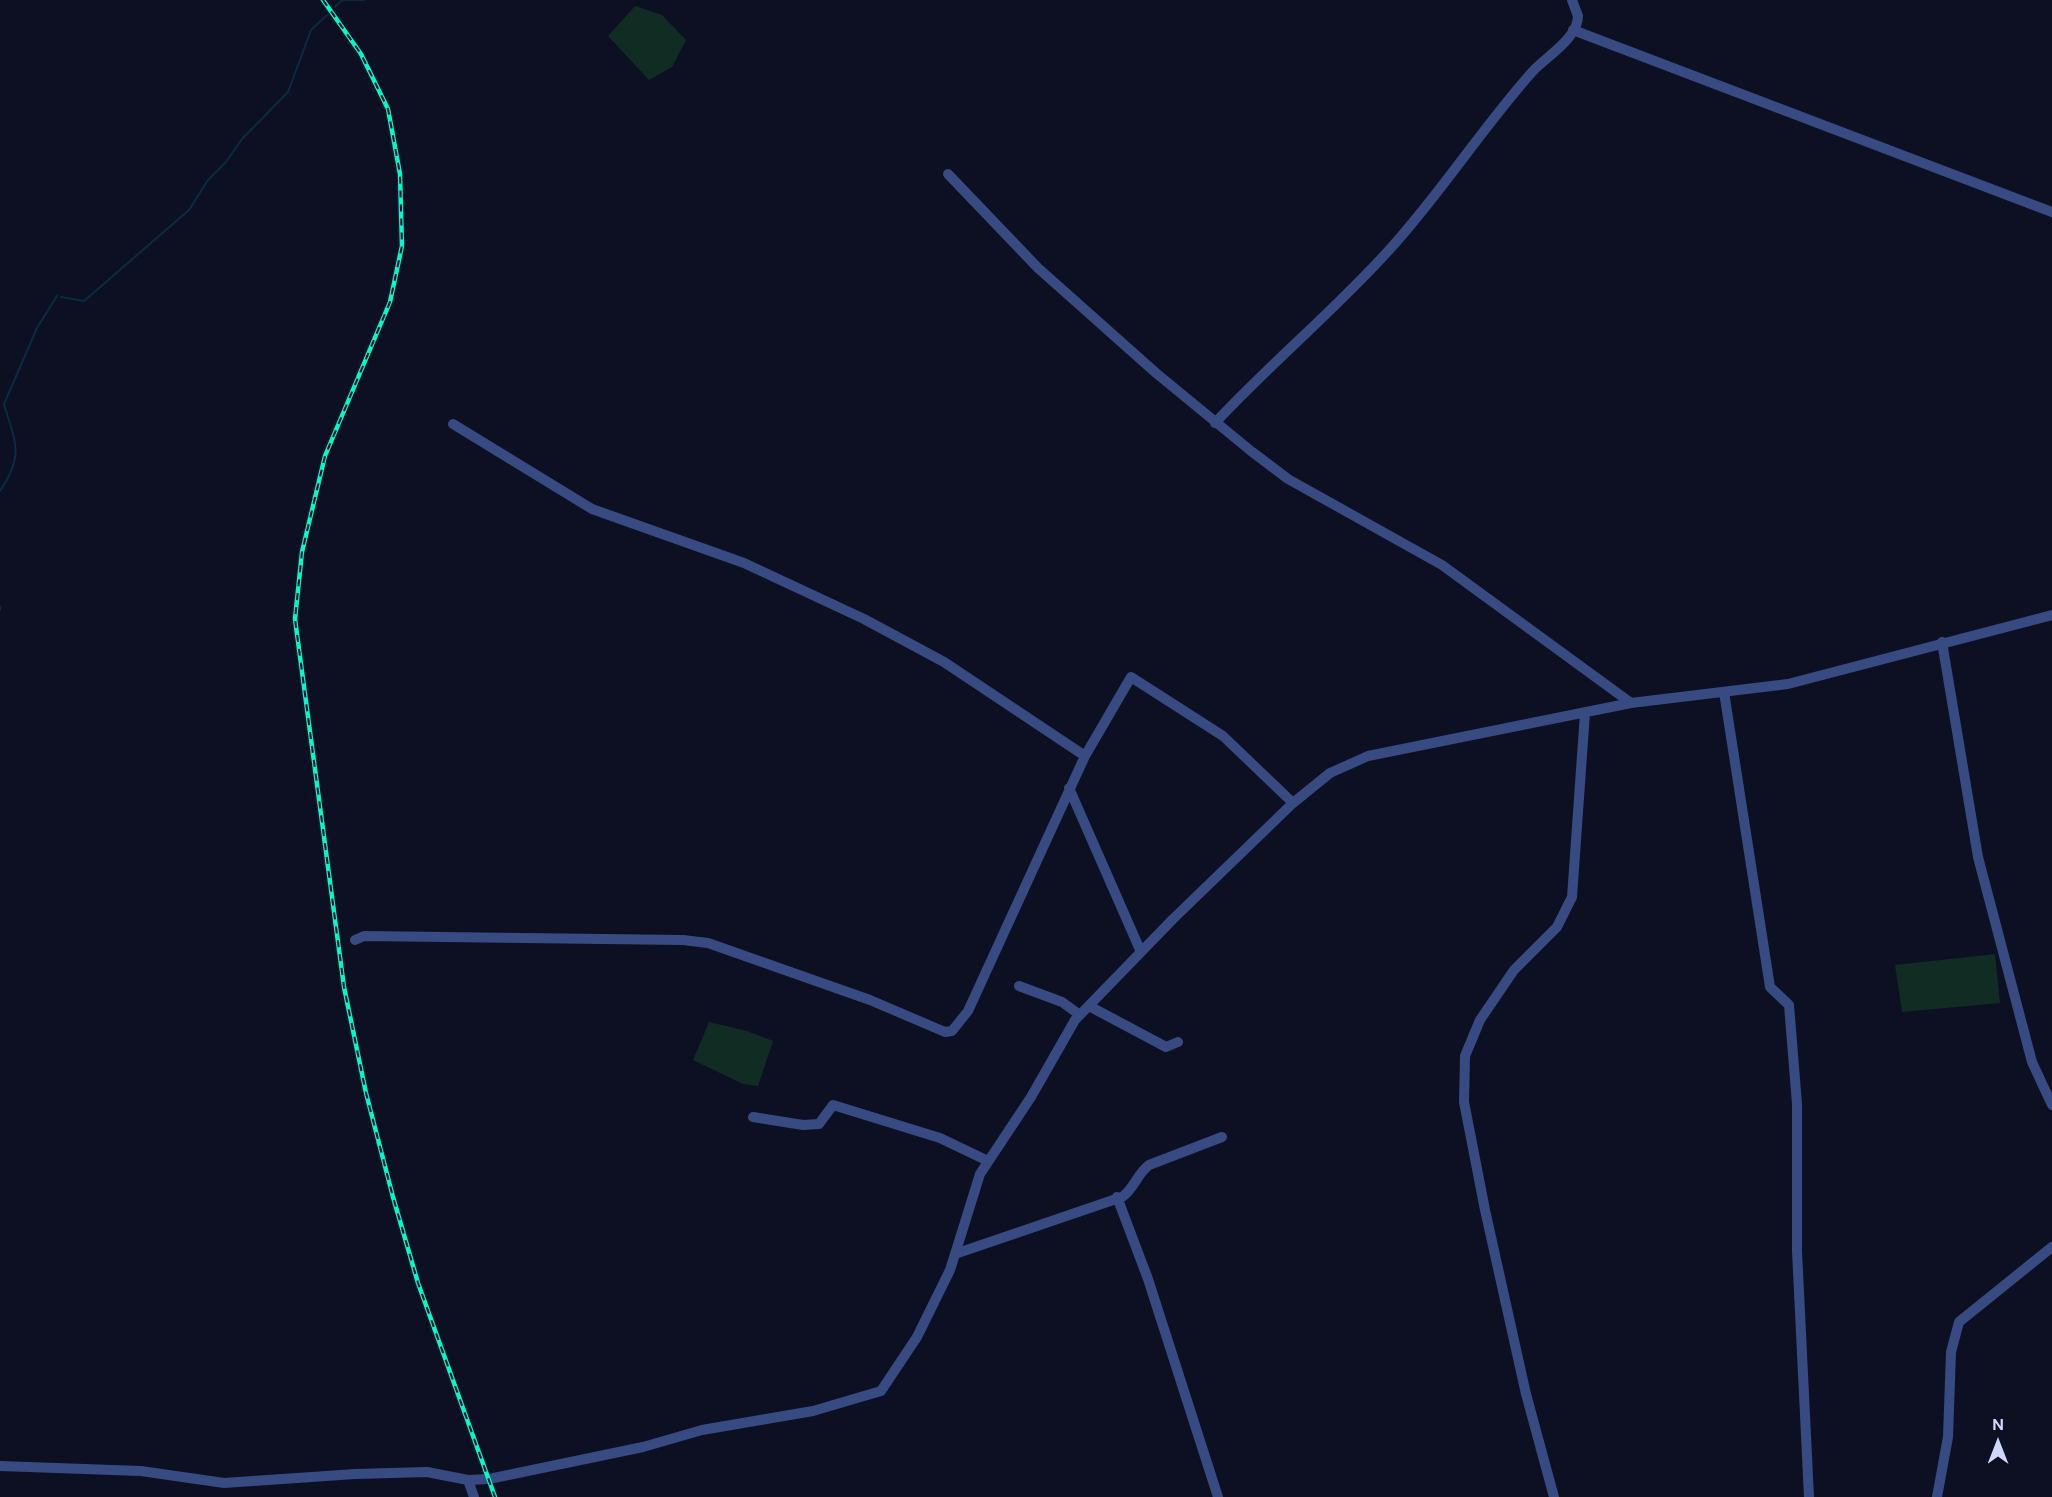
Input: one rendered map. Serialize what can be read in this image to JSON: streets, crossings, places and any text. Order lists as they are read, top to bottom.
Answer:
{
  "north": "top"
}
